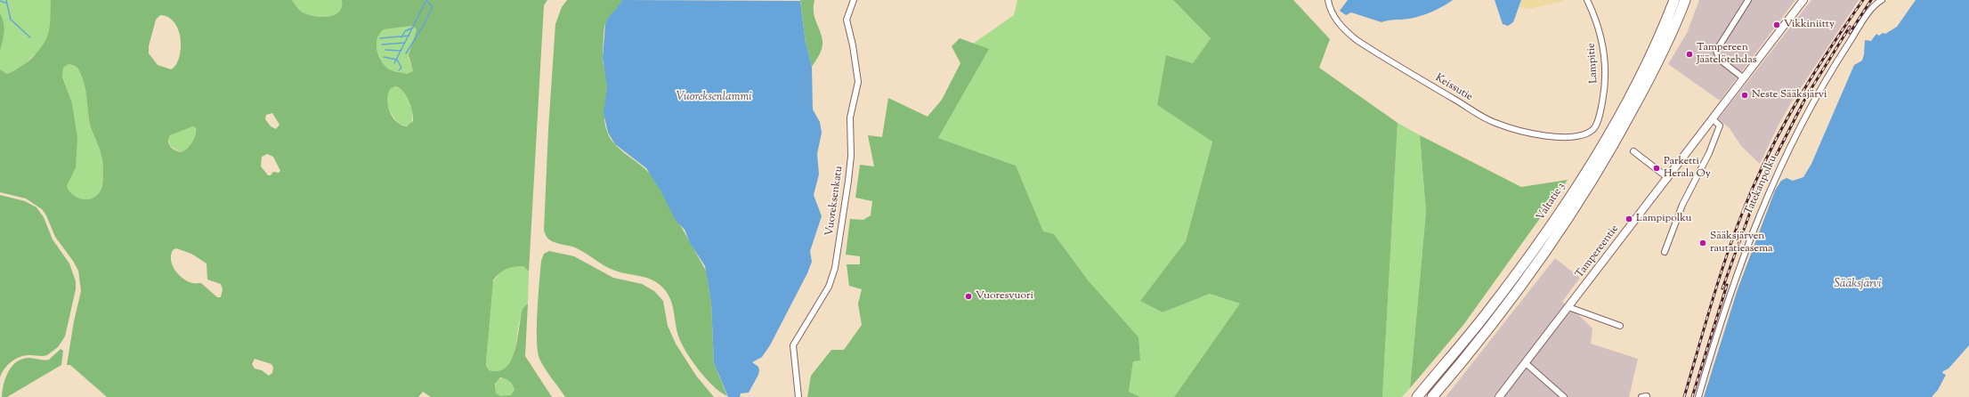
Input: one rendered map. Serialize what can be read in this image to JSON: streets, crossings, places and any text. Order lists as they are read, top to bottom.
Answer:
{
  "streets": {
    "highway": ["Valtatie 3"],
    "main road": ["Tampereentie"],
    "street": [
      "Lampitie",
      "Keissutie",
      "Tatekanpolku",
      "Vuoreksenkatu"
    ]
  },
  "crossings": [
    ["Lampitie", "Keissutie"]
  ],
  "water": ["Vuoreksenlammi", "Sääksjärvi"],
  "places": [
    "Vikkiniitty",
    "Tampereen Jäätelötehdas",
    "Neste Sääksjärvi",
    "Parketti Herala Oy",
    "Lampipolku",
    "Sääksjärven rautatieasema",
    "Vuoresvuori"
  ]
}
